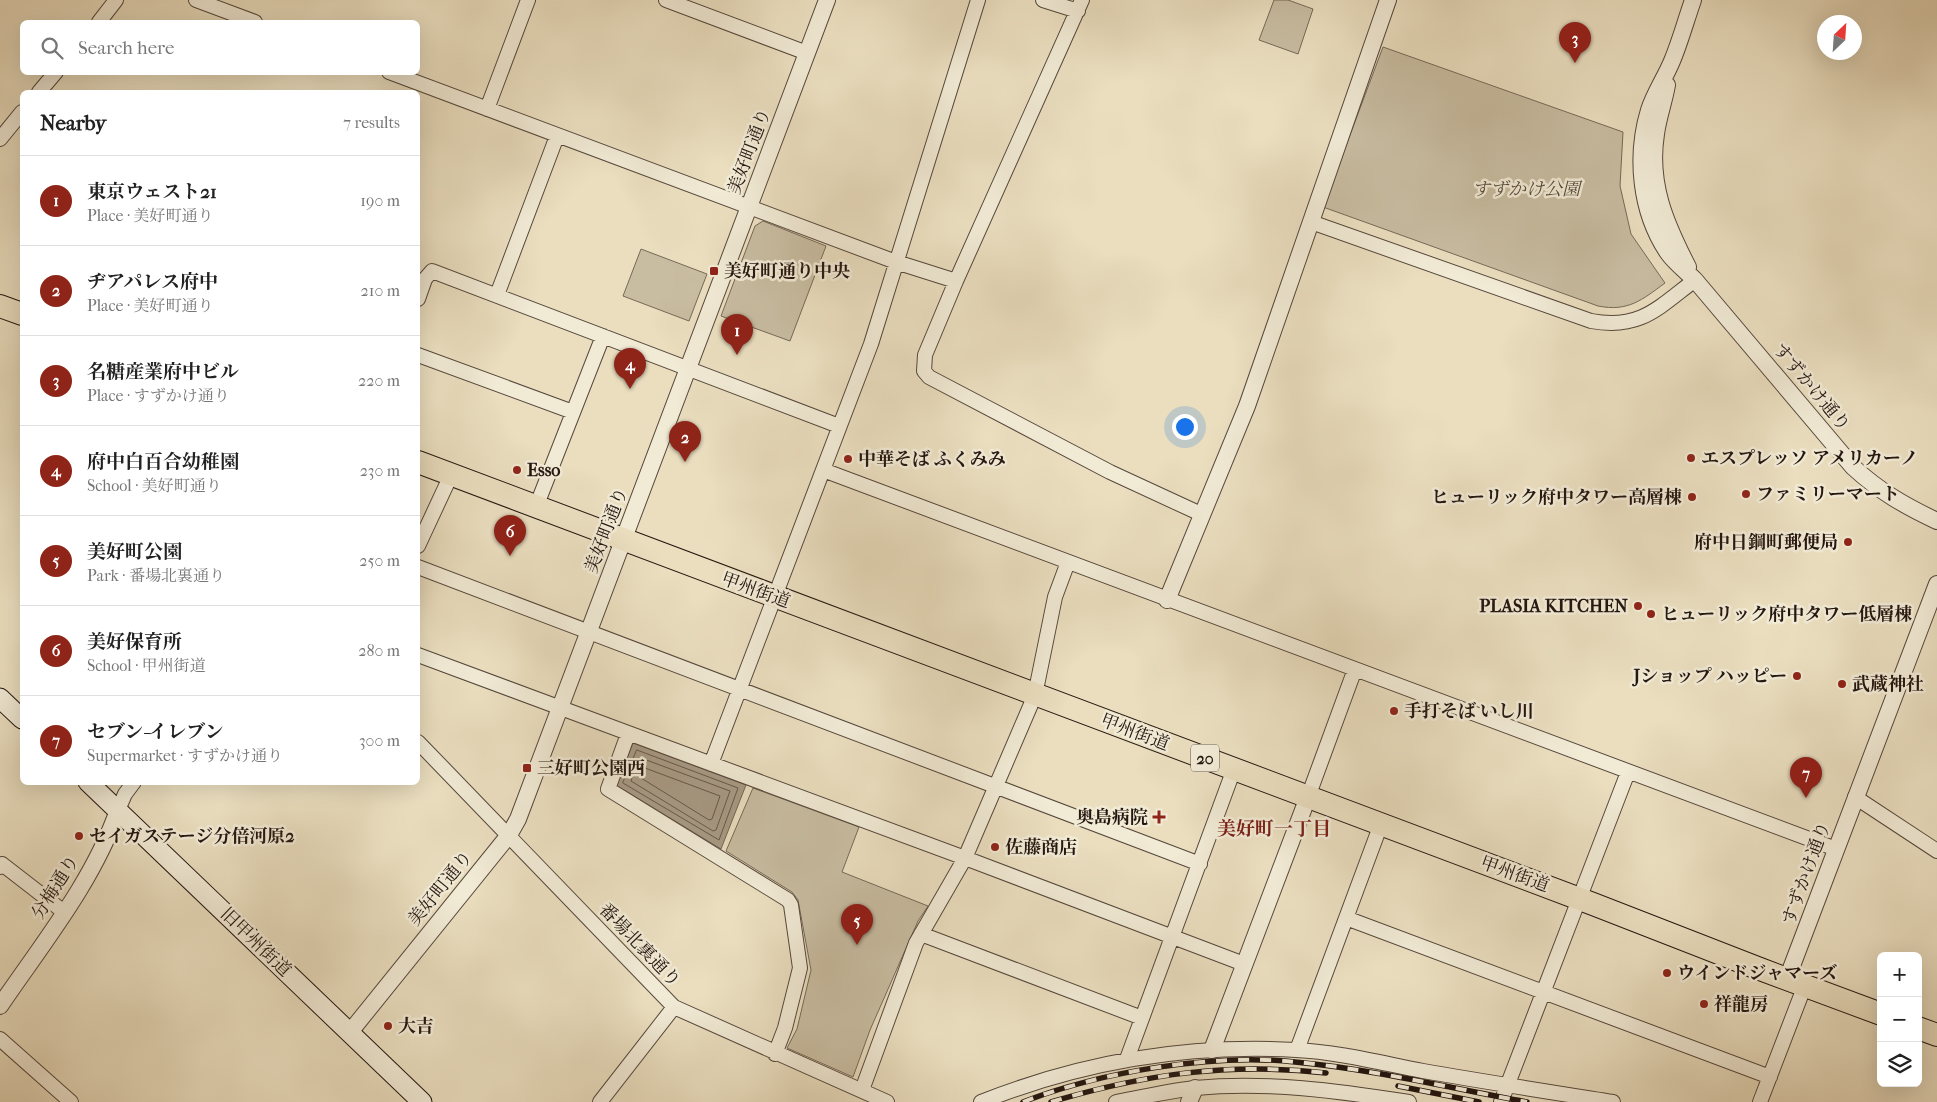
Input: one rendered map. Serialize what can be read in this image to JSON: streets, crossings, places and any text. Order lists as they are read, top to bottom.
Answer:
{
  "streets": {
    "highway": ["甲州街道", "20"],
    "main road": ["旧甲州街道"],
    "street": [
      "美好町通り",
      "すずかけ通り",
      "分梅通り",
      "番場北裏通り"
    ]
  },
  "crossings": [
    ["美好町通り", "甲州街道"],
    ["美好町通り", "旧甲州街道"],
    ["美好町通り", "番場北裏通り"],
    ["すずかけ通り", "甲州街道"],
    ["分梅通り", "旧甲州街道"]
  ],
  "districts": ["美好町一丁目"],
  "parks": ["すずかけ公園"],
  "places": {
    "transit": ["美好町通り中央", "三好町公園西"],
    "other": [
      "エスプレッソ アメリカーノ",
      "中華そば ふくみみ",
      "Esso",
      "ファミリーマート",
      "ヒューリック府中タワー高層棟",
      "府中日鋼町郵便局",
      "PLASIA KITCHEN",
      "ヒューリック府中タワー低層棟",
      "Jショップ ハッピー",
      "武蔵神社",
      "手打そば いし川",
      "セイガステージ分倍河原2",
      "佐藤商店",
      "ウインドジャマーズ",
      "祥龍房",
      "大吉"
    ],
    "health": ["奥島病院"]
  },
  "north": "top right",
  "page": {
    "search": "Search here",
    "pins": [
      "3",
      "1",
      "4",
      "2",
      "6",
      "7",
      "5"
    ],
    "heading": ["Nearby", "7 results"],
    "list": [
      {
        "mark": "1",
        "name": "東京ウェスト21",
        "note": "Place · 美好町通り",
        "value": "190 m"
      },
      {
        "mark": "2",
        "name": "ヂアパレス府中",
        "note": "Place · 美好町通り",
        "value": "210 m"
      },
      {
        "mark": "3",
        "name": "名糖産業府中ビル",
        "note": "Place · すずかけ通り",
        "value": "220 m"
      },
      {
        "mark": "4",
        "name": "府中白百合幼稚園",
        "note": "School · 美好町通り",
        "value": "230 m"
      },
      {
        "mark": "5",
        "name": "美好町公園",
        "note": "Park · 番場北裏通り",
        "value": "250 m"
      },
      {
        "mark": "6",
        "name": "美好保育所",
        "note": "School · 甲州街道",
        "value": "280 m"
      },
      {
        "mark": "7",
        "name": "セブン-イレブン",
        "note": "Supermarket · すずかけ通り",
        "value": "300 m"
      }
    ],
    "map_buttons": ["+", "−"]
  }
}
